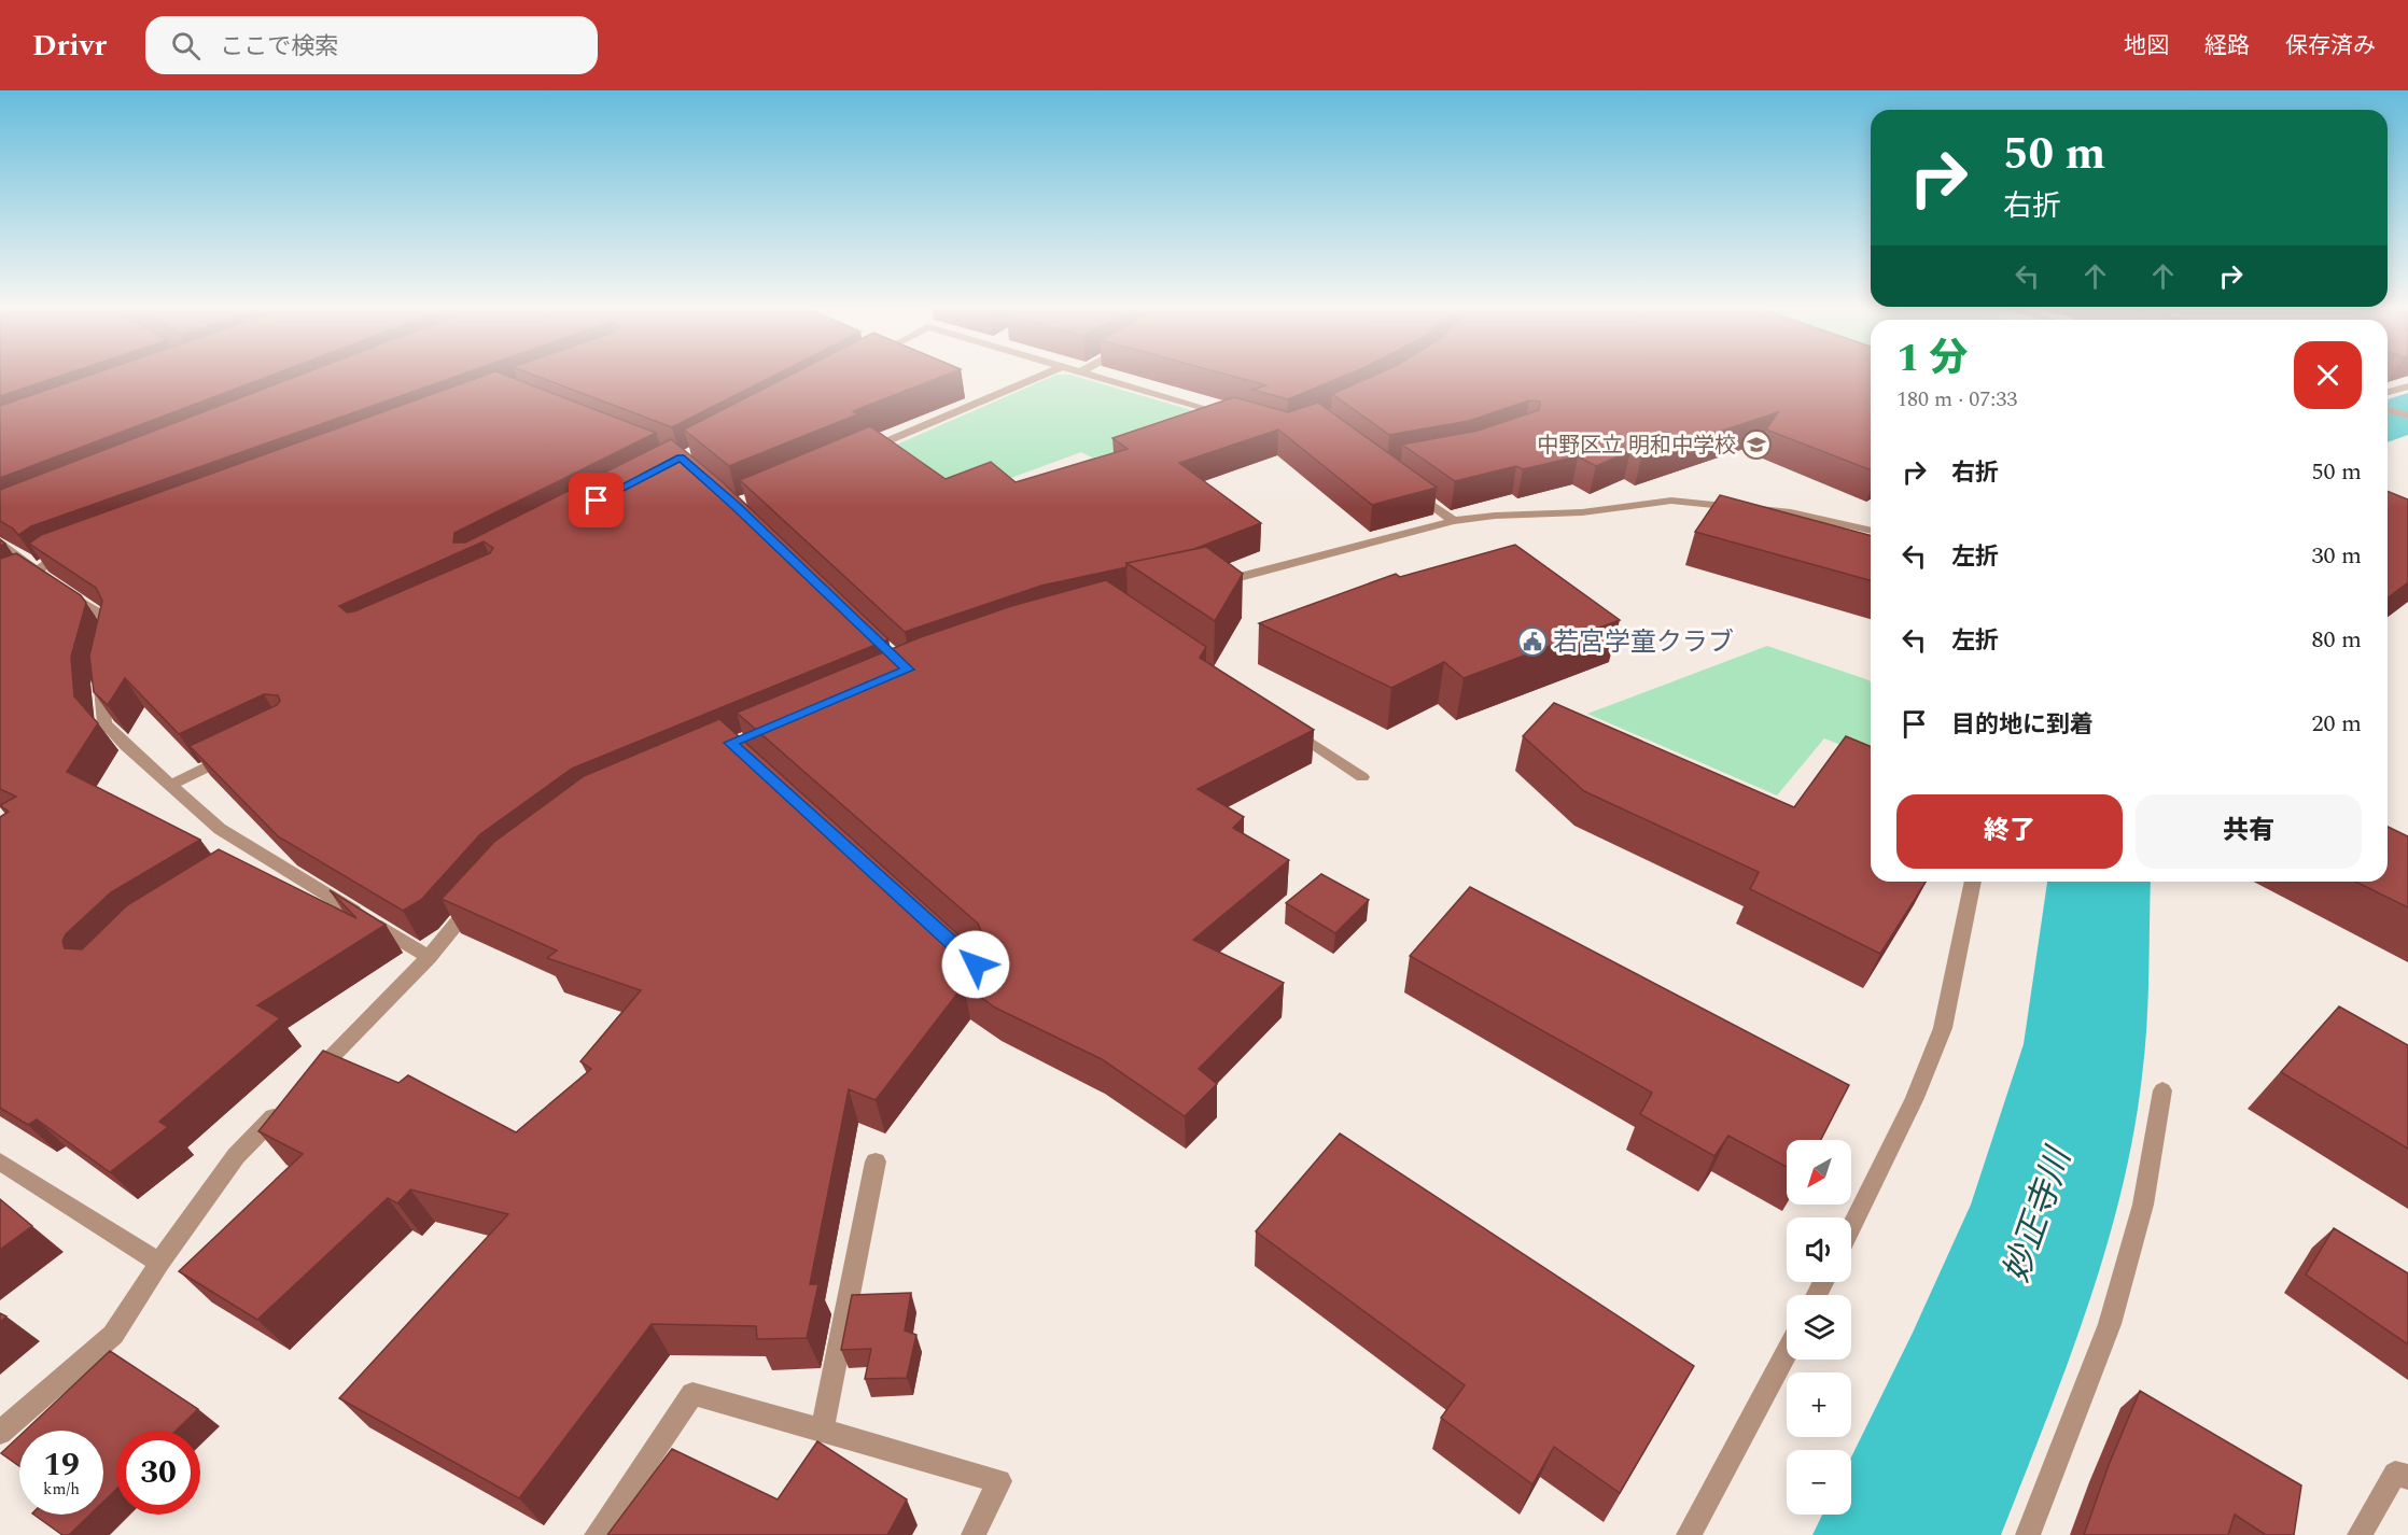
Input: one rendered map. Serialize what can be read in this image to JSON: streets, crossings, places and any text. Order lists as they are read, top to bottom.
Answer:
{
  "water": ["妙正寺川"],
  "places": {
    "school or university": ["中野区立 明和中学校"],
    "public building": ["若宮学童クラブ"]
  },
  "north": "bottom left",
  "page": {
    "header": "Drivr",
    "search": "ここで検索",
    "nav": ["地図", "経路", "保存済み"],
    "turn": ["50 m", "右折"],
    "heading": ["1 分", "180 m · 07:33"],
    "list": [
      {
        "name": "右折",
        "value": "50 m"
      },
      {
        "name": "左折",
        "value": "30 m"
      },
      {
        "name": "左折",
        "value": "80 m"
      },
      {
        "name": "目的地に到着",
        "value": "20 m"
      }
    ],
    "buttons": ["終了", "共有"],
    "map_buttons": ["+", "−"],
    "speed": "19 km/h",
    "limit": "30"
  }
}
